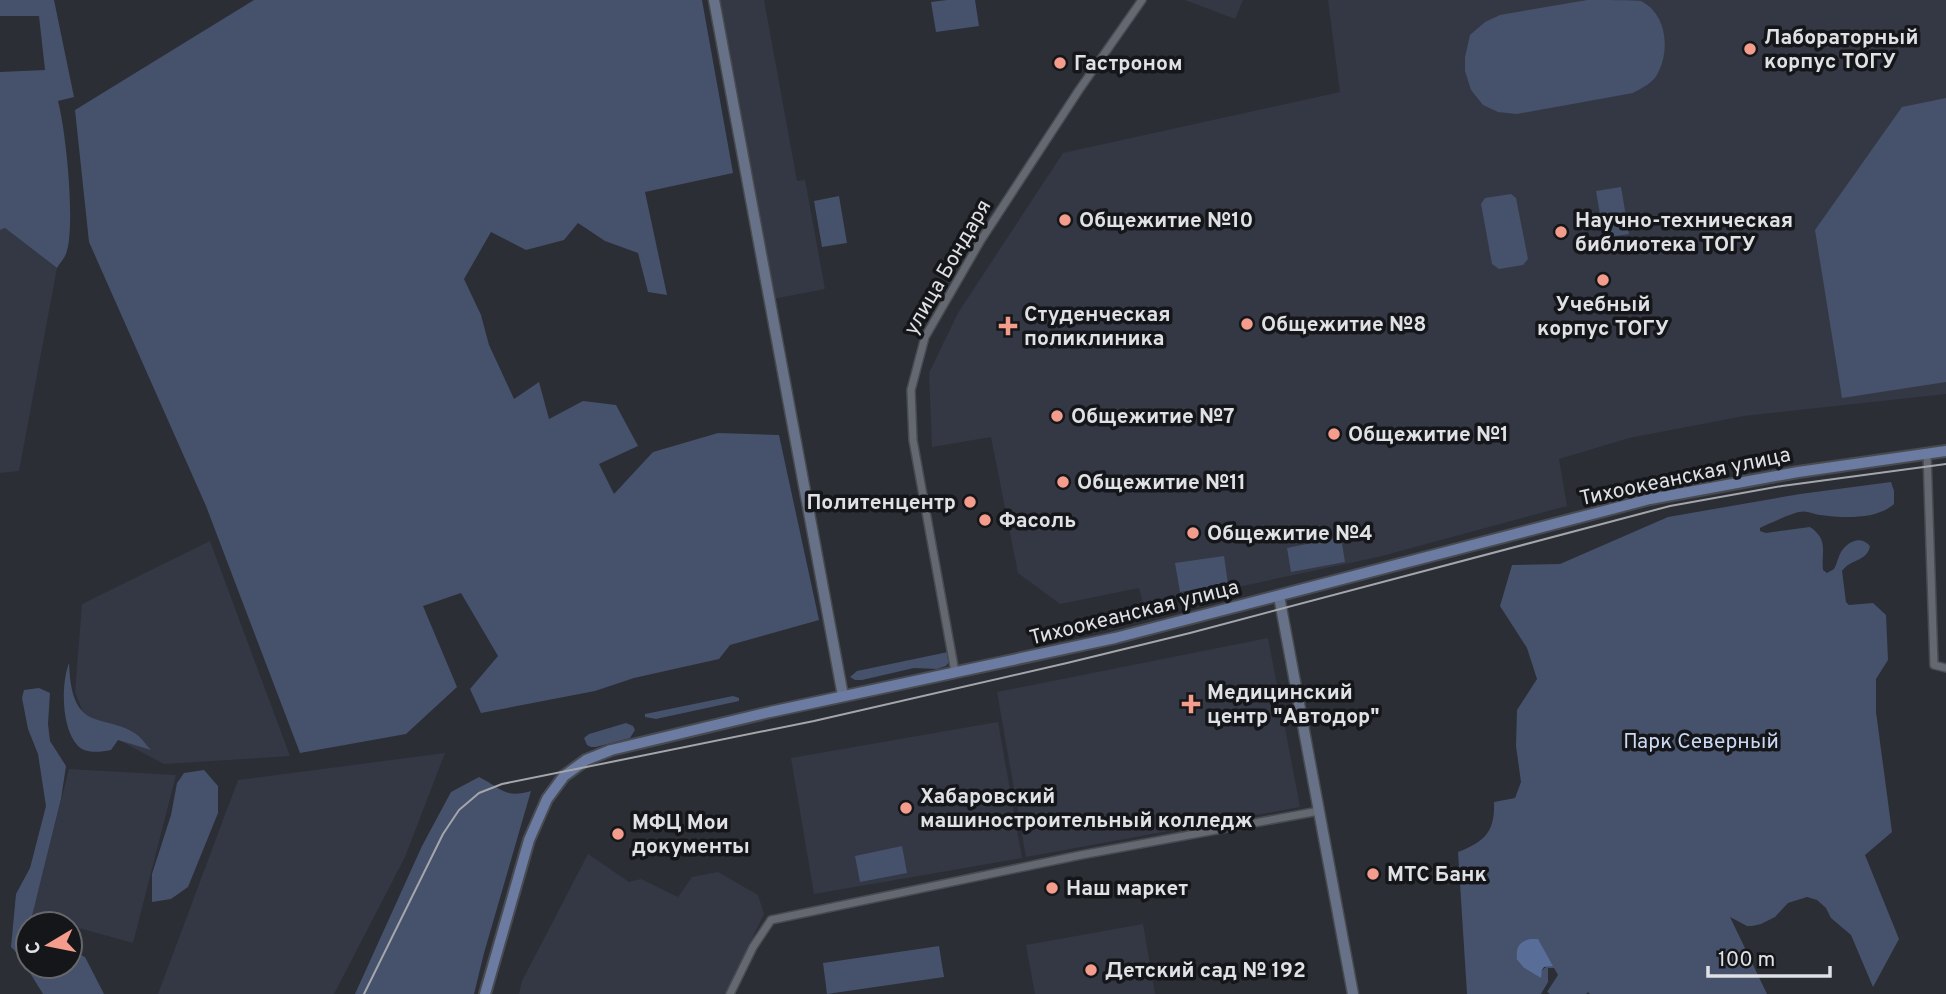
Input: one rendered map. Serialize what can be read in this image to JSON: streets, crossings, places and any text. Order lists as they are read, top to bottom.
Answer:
{
  "streets": {
    "main road": ["Тихоокеанская улица"],
    "street": ["улица Бондаря"]
  },
  "crossings": [
    ["улица Бондаря", "Тихоокеанская улица"]
  ],
  "parks": ["Парк Северный"],
  "places": {
    "other": [
      "Лабораторный корпус ТОГУ",
      "Гастроном",
      "Общежитие №10",
      "Научно-техническая библиотека ТОГУ",
      "Учебный корпус ТОГУ",
      "Общежитие №8",
      "Общежитие №7",
      "Общежитие №1",
      "Общежитие №11",
      "Политенцентр",
      "Фасоль",
      "Общежитие №4",
      "Хабаровский машиностроительный колледж",
      "МФЦ Мои документы",
      "МТС Банк",
      "Наш маркет",
      "Детский сад № 192"
    ],
    "health": ["Студенческая поликлиника", "Медицинский центр \"Автодор\""]
  },
  "scale_bar": "100 m",
  "north": "left"
}
